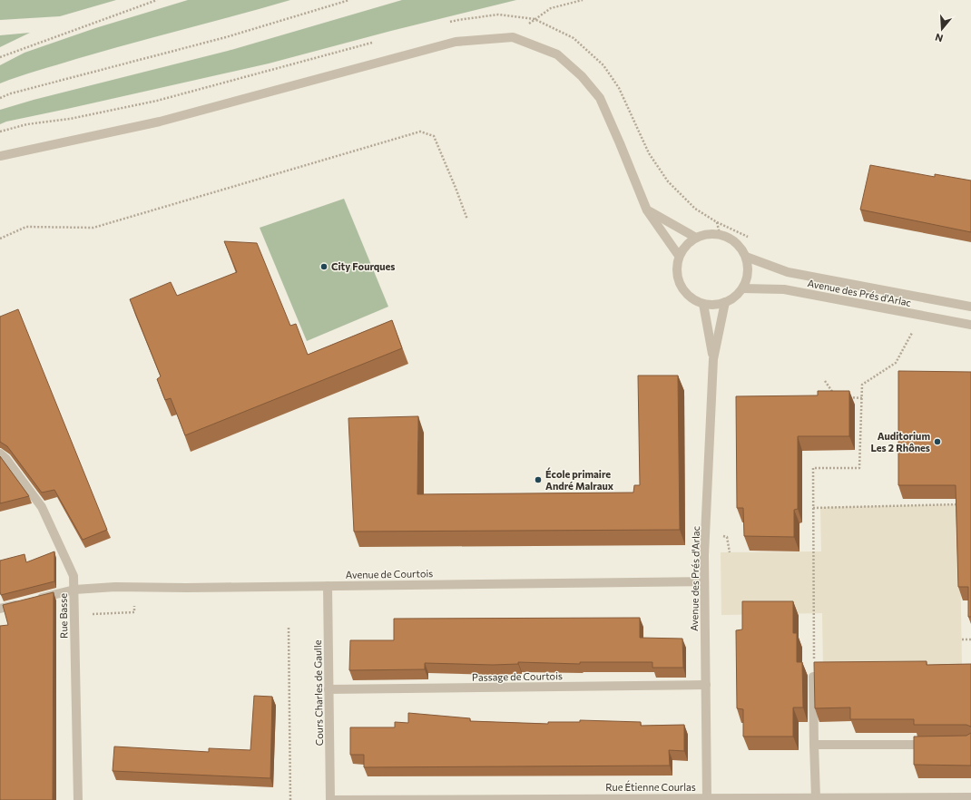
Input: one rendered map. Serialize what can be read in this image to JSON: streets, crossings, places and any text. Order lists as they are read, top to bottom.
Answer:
{
  "streets": {
    "street": [
      "Avenue des Prés d'Arlac",
      "Avenue de Courtois",
      "Rue Basse",
      "Passage de Courtois",
      "Cours Charles de Gaulle",
      "Rue Étienne Courlas"
    ]
  },
  "crossings": [
    ["Avenue des Prés d'Arlac", "Avenue de Courtois"],
    ["Avenue des Prés d'Arlac", "Passage de Courtois"],
    ["Avenue des Prés d'Arlac", "Rue Étienne Courlas"],
    ["Avenue de Courtois", "Rue Basse"],
    ["Avenue de Courtois", "Cours Charles de Gaulle"],
    ["Passage de Courtois", "Cours Charles de Gaulle"],
    ["Cours Charles de Gaulle", "Rue Étienne Courlas"]
  ],
  "places": ["City Fourques", "Auditorium Les 2 Rhônes", "École primaire André Malraux"],
  "north": "bottom"
}
